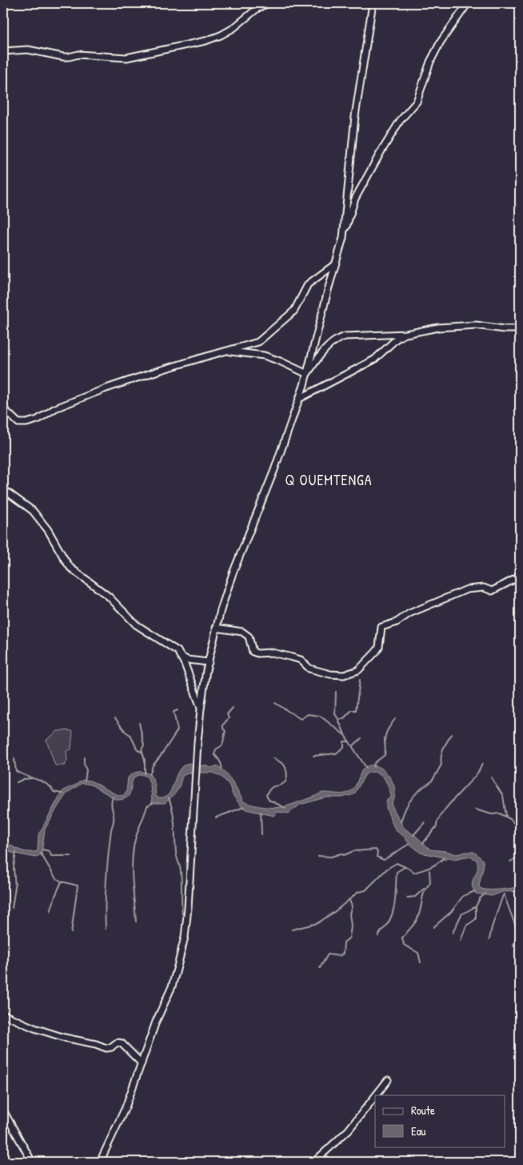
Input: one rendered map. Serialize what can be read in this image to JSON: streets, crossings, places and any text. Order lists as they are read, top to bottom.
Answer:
{
  "districts": ["Q OUEMTENGA"],
  "legend": ["Route", "Eau"]
}
